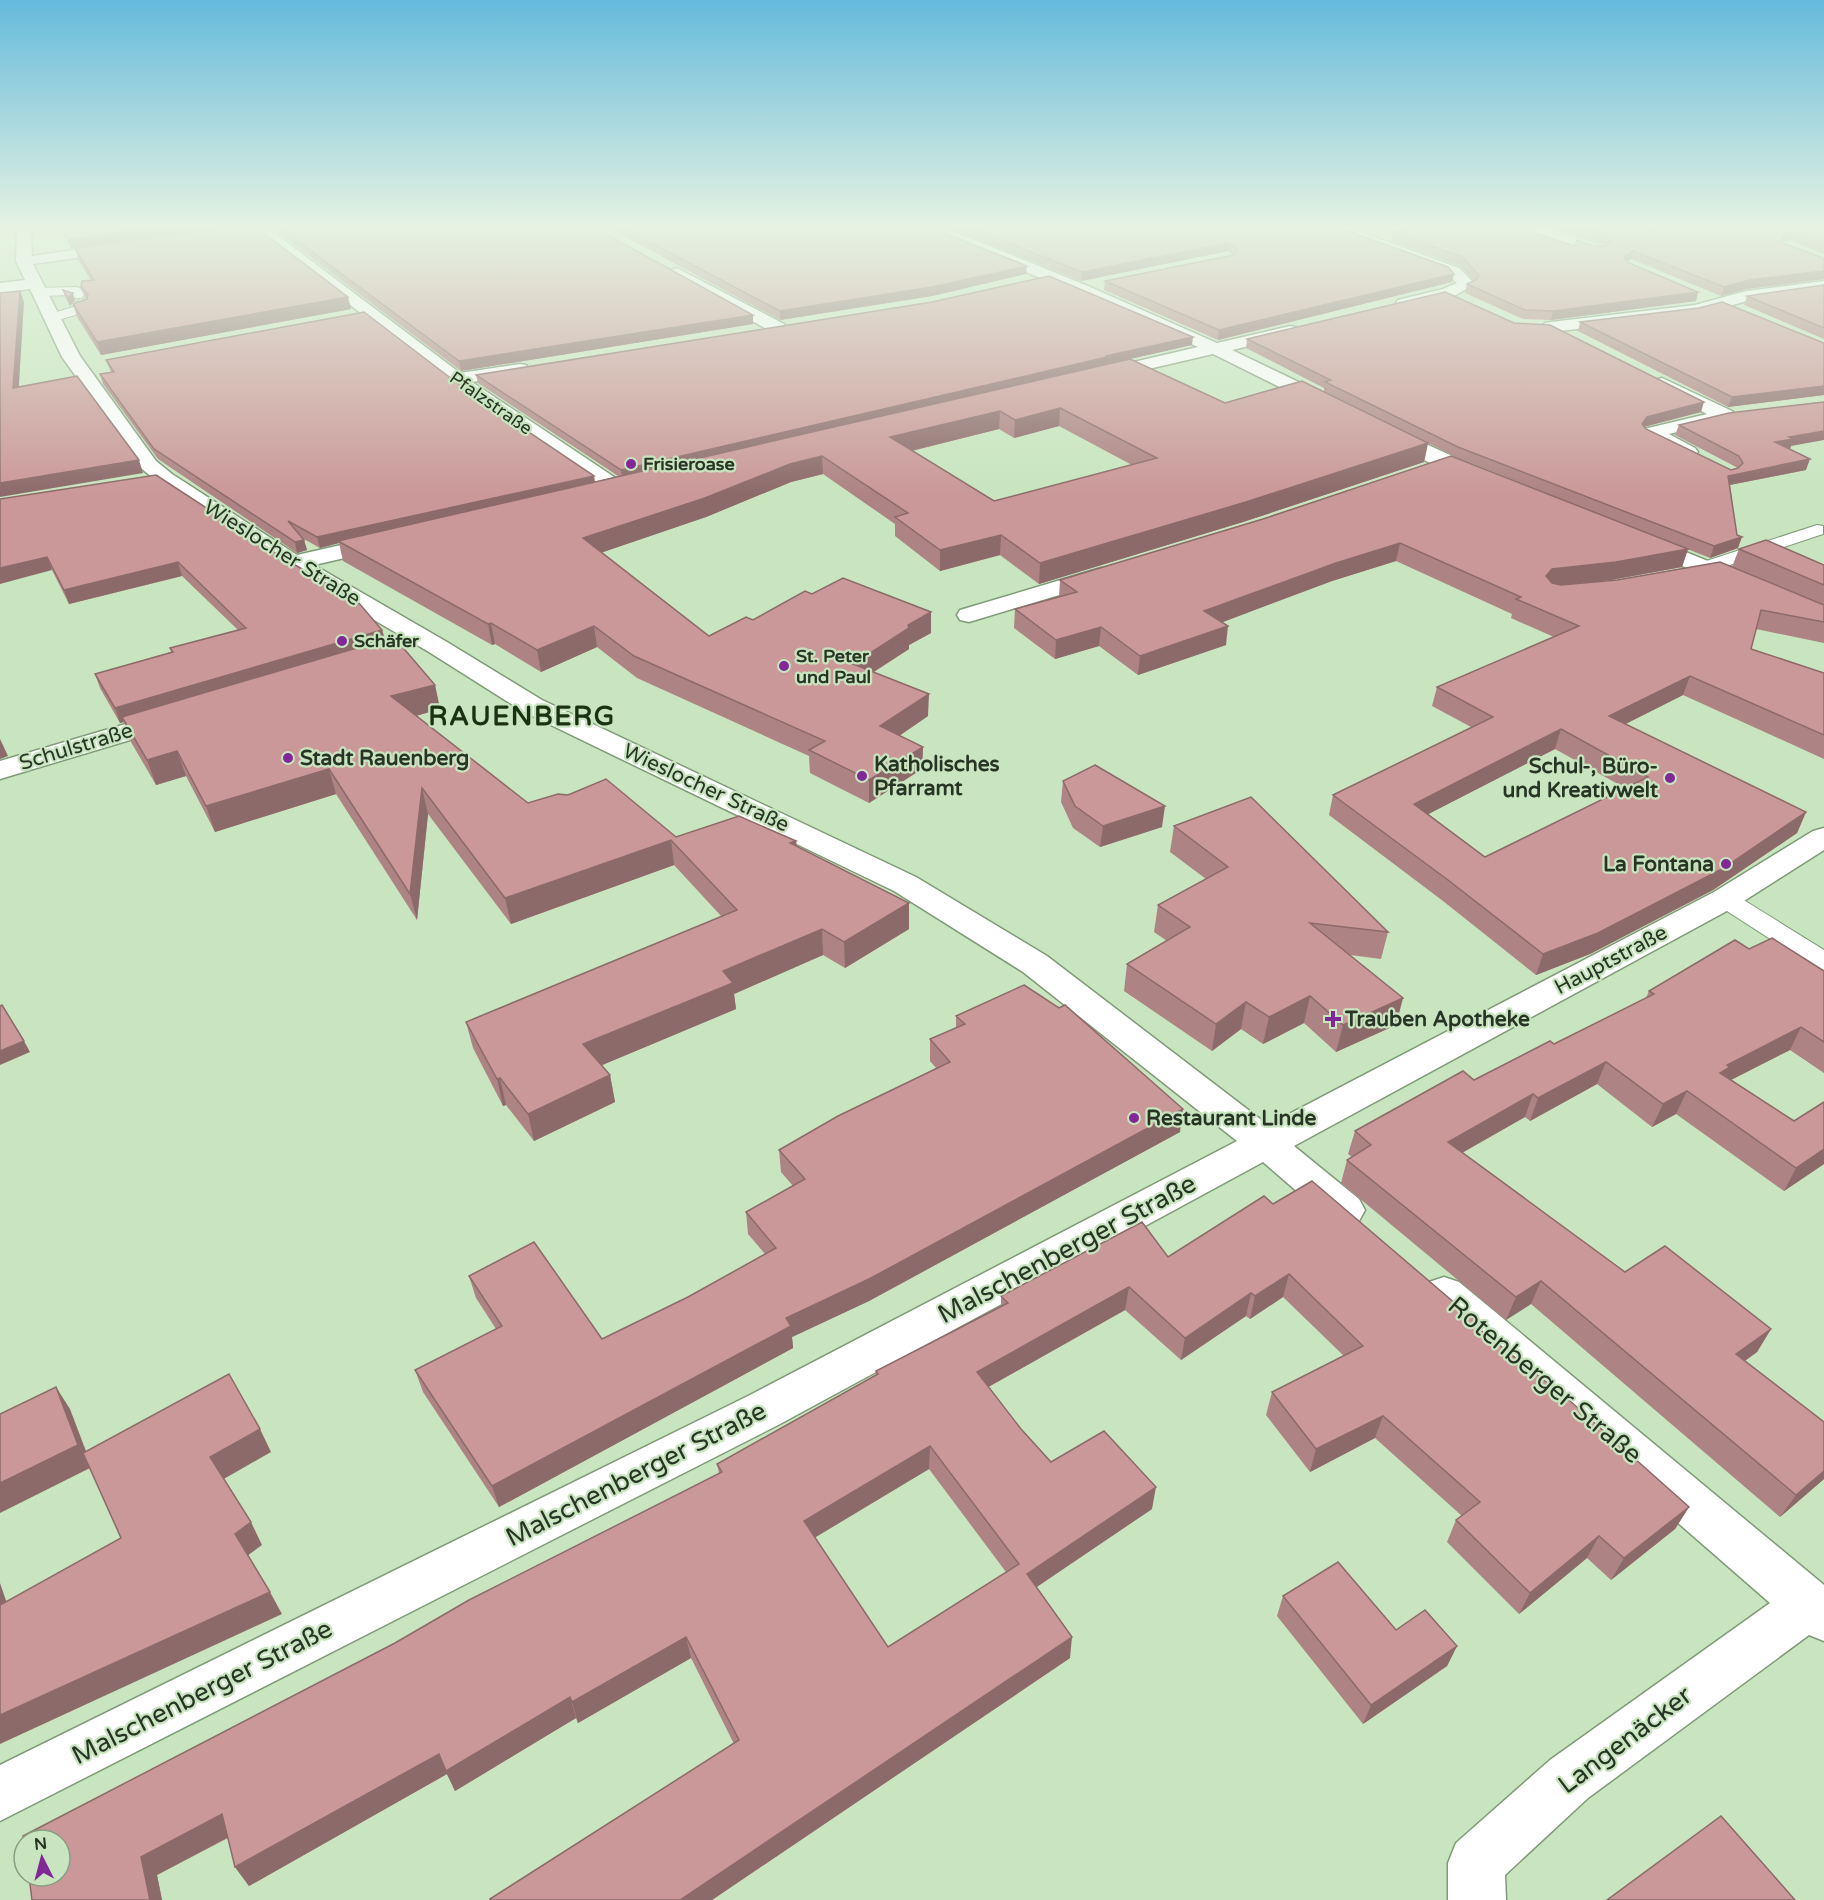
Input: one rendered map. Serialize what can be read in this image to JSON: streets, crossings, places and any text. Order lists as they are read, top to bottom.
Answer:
{
  "streets": {
    "street": [
      "Pfalzstraße",
      "Wieslocher Straße",
      "Schulstraße",
      "Hauptstraße",
      "Malschenberger Straße",
      "Rotenberger Straße",
      "Langenäcker"
    ]
  },
  "crossings": [
    ["Wieslocher Straße", "Hauptstraße"],
    ["Wieslocher Straße", "Malschenberger Straße"],
    ["Hauptstraße", "Malschenberger Straße"],
    ["Rotenberger Straße", "Langenäcker"]
  ],
  "districts": ["RAUENBERG"],
  "places": {
    "other": [
      "Frisieroase",
      "Schäfer",
      "St. Peter und Paul",
      "Stadt Rauenberg",
      "Katholisches Pfarramt",
      "Schul-, Büro- und Kreativwelt",
      "La Fontana",
      "Restaurant Linde"
    ],
    "health": ["Trauben Apotheke"]
  },
  "north": "top"
}
